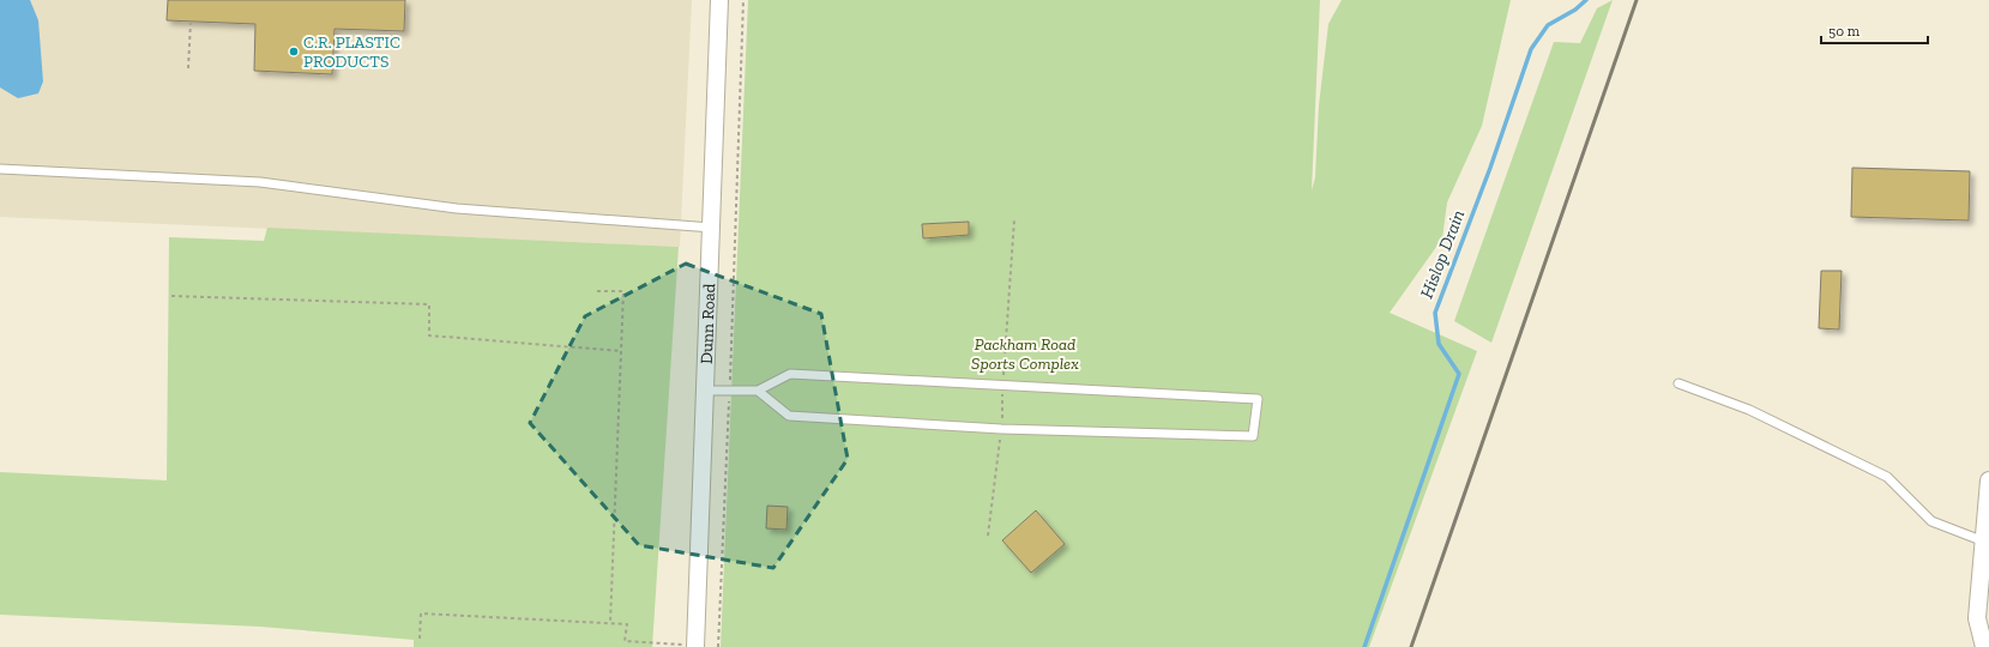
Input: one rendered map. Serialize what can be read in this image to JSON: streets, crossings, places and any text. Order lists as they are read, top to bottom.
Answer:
{
  "streets": {
    "street": ["Dunn Road"]
  },
  "water": ["Hislop Drain"],
  "parks": ["Packham Road Sports Complex"],
  "places": ["C.R. PLASTIC PRODUCTS"],
  "scale_bar": "50 m"
}
